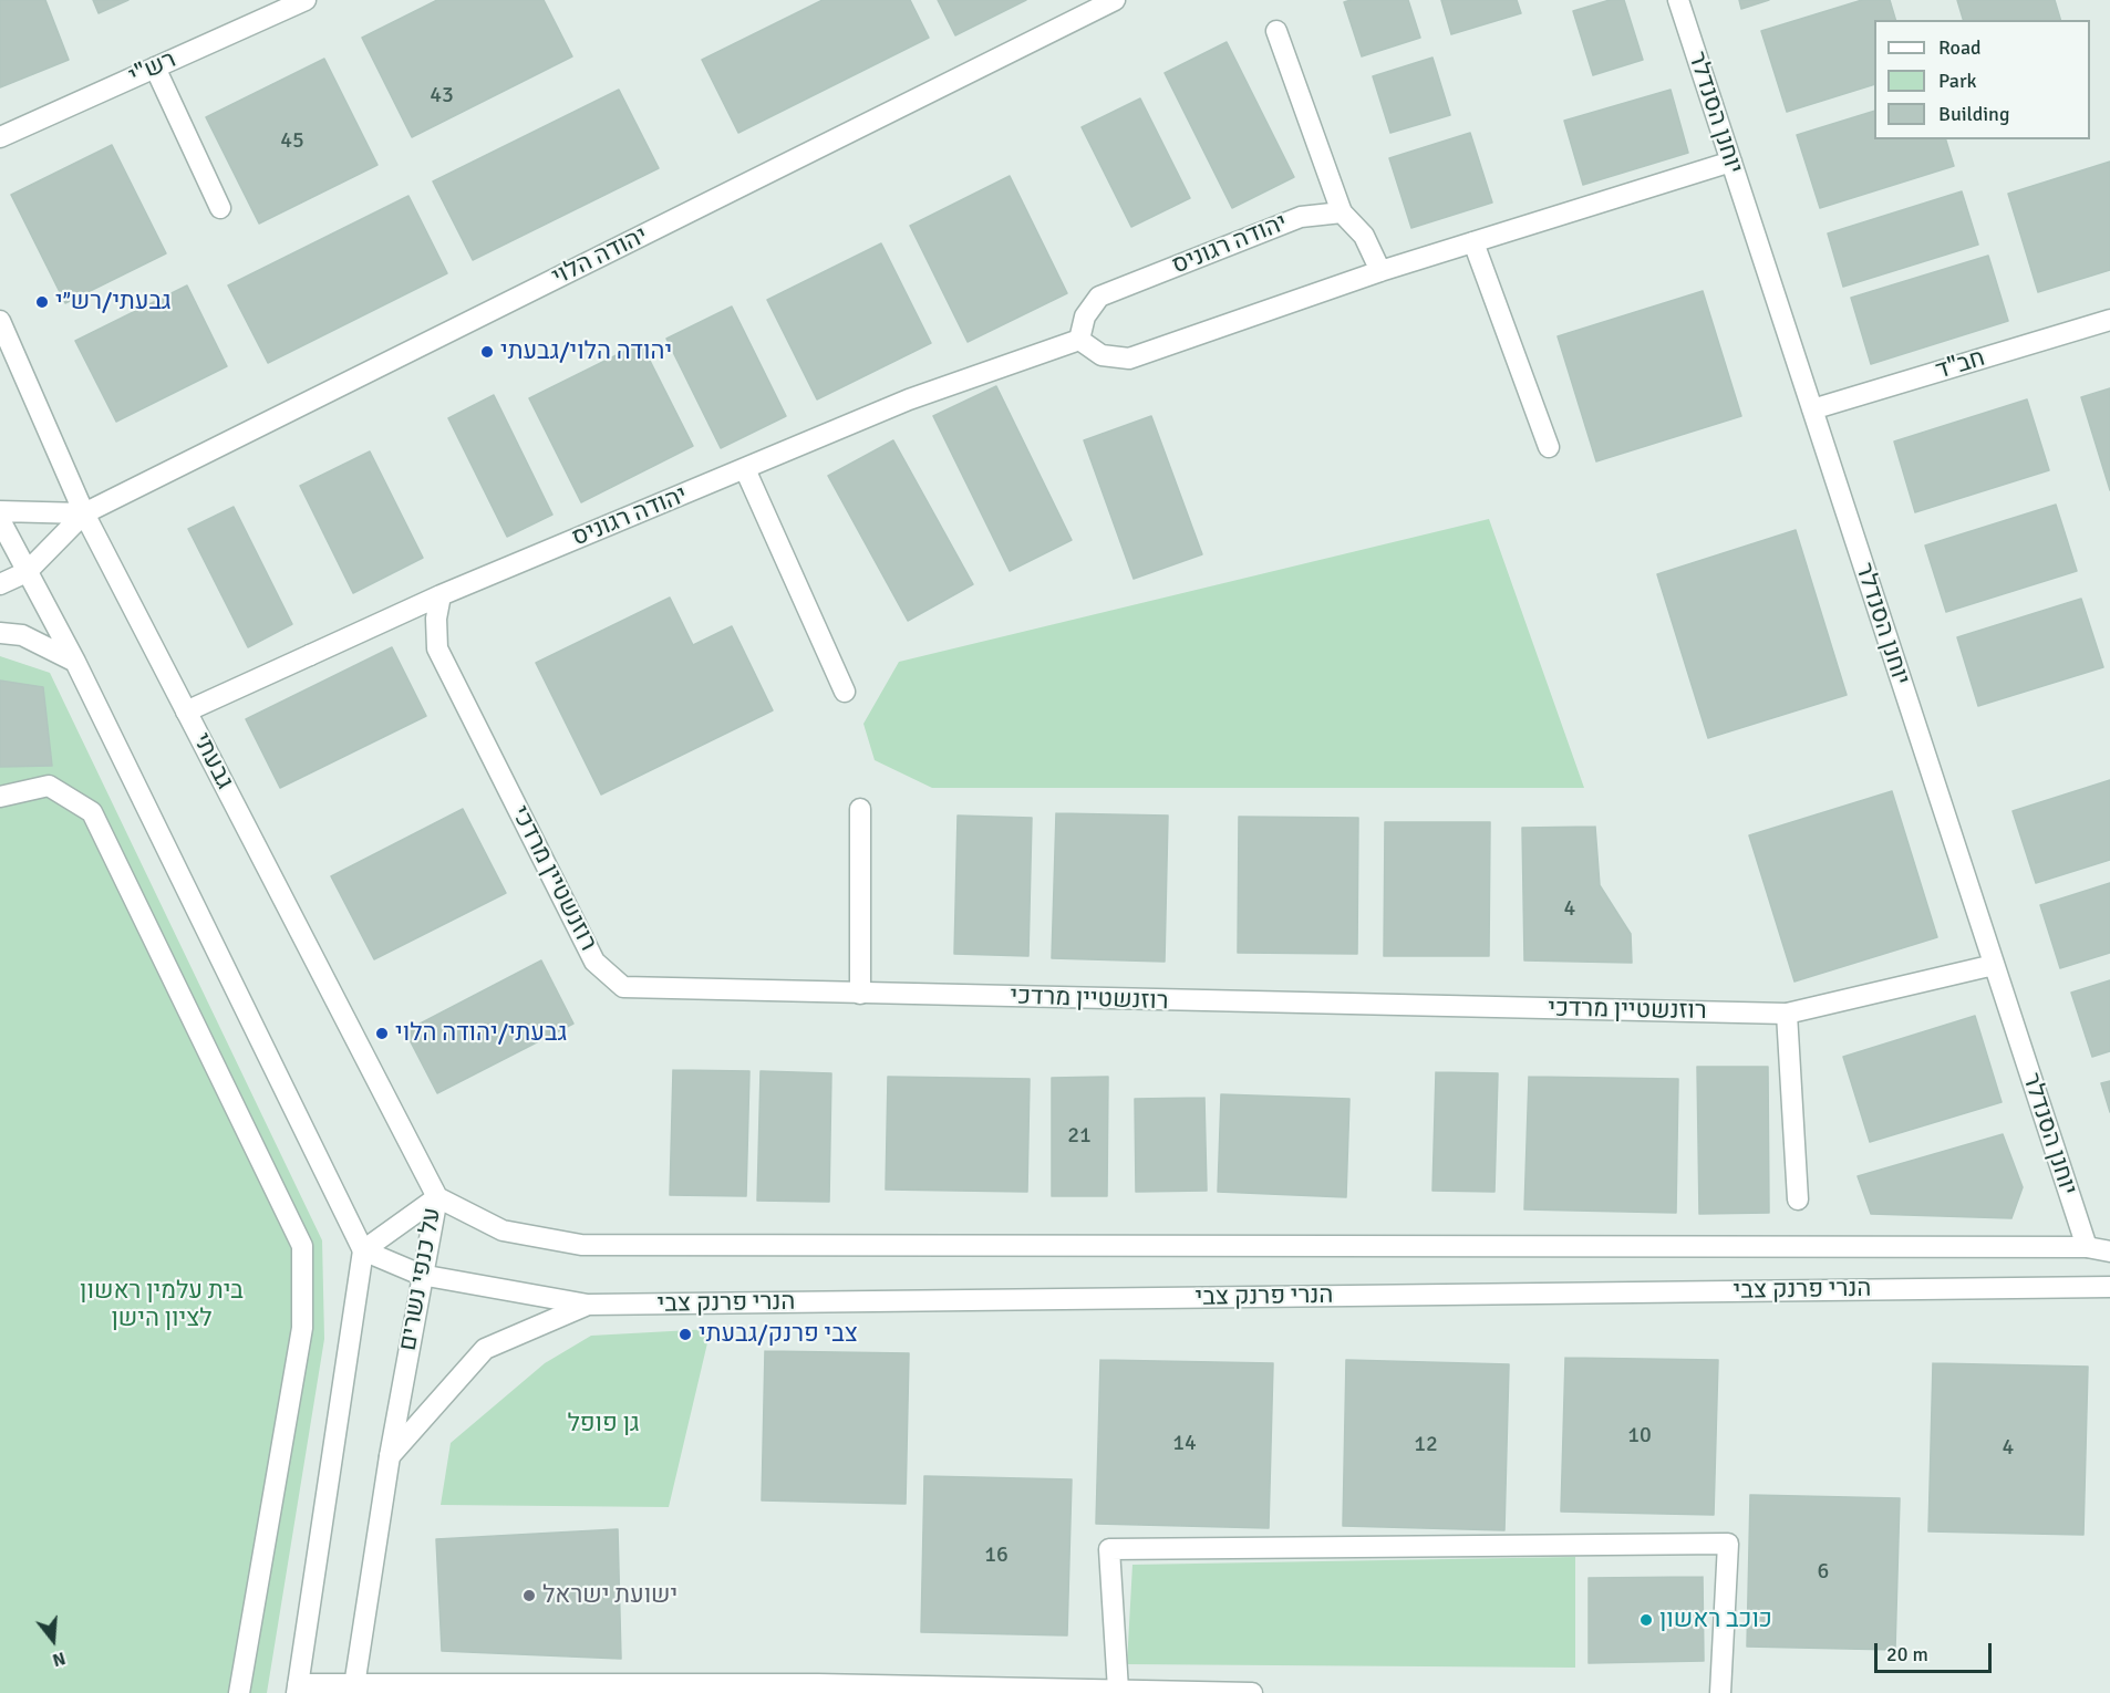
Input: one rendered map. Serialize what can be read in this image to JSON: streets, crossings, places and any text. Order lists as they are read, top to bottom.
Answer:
{
  "streets": {
    "street": [
      "רש\"י",
      "יוחנן הסנדלר",
      "יהודה רגוניס",
      "יהודה הלוי",
      "חב\"ד",
      "גבעתי",
      "רוזנשטיין מרדכי",
      "על כנפי נשרים",
      "הנרי פרנק צבי"
    ]
  },
  "crossings": [
    ["יוחנן הסנדלר", "חב\"ד"],
    ["יוחנן הסנדלר", "רוזנשטיין מרדכי"],
    ["יוחנן הסנדלר", "הנרי פרנק צבי"],
    ["יהודה רגוניס", "גבעתי"],
    ["יהודה רגוניס", "רוזנשטיין מרדכי"],
    ["יהודה הלוי", "גבעתי"],
    ["גבעתי", "על כנפי נשרים"],
    ["גבעתי", "הנרי פרנק צבי"],
    ["על כנפי נשרים", "הנרי פרנק צבי"]
  ],
  "parks": ["בית עלמין ראשון לציון הישן", "גן פופל"],
  "places": [
    "גבעתי/רש״י",
    "יהודה הלוי/גבעתי",
    "גבעתי/יהודה הלוי",
    "צבי פרנק/גבעתי",
    "ישועת ישראל",
    "כוכב ראשון"
  ],
  "house_numbers": [
    "43",
    "45",
    "4",
    "21",
    "10",
    "14",
    "12",
    "4",
    "16",
    "6"
  ],
  "legend": ["Road", "Park", "Building"],
  "scale_bar": "20 m",
  "north": "bottom"
}
